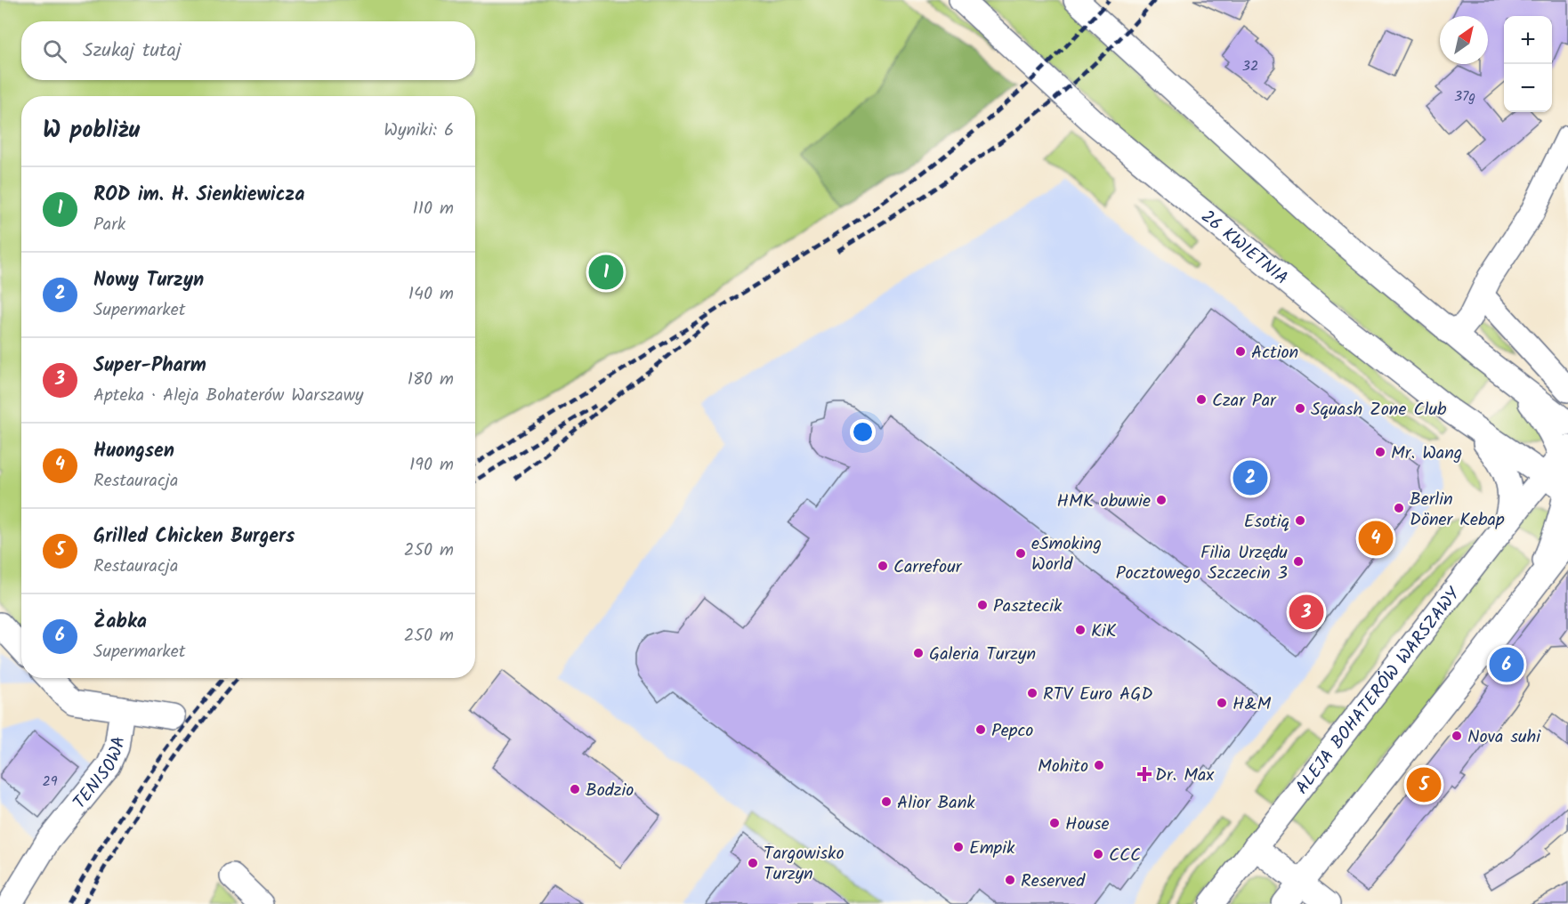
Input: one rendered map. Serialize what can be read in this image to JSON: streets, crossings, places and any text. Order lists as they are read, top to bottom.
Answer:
{
  "streets": {
    "street": ["26 KWIETNIA", "ALEJA BOHATERÓW WARSZAWY", "TENISOWA"]
  },
  "crossings": [
    ["26 KWIETNIA", "ALEJA BOHATERÓW WARSZAWY"]
  ],
  "places": {
    "other": [
      "Action",
      "Czar Par",
      "Squash Zone Club",
      "Mr. Wang",
      "HMK obuwie",
      "Berlin Döner Kebap",
      "Esotiq",
      "eSmoking World",
      "Filia Urzędu Pocztowego Szczecin 3",
      "Carrefour",
      "Pasztecik",
      "KiK",
      "Galeria Turzyn",
      "RTV Euro AGD",
      "H&M",
      "Pepco",
      "Nova suhi",
      "Mohito",
      "Bodzio",
      "Alior Bank",
      "House",
      "Empik",
      "CCC",
      "Targowisko Turzyn",
      "Reserved"
    ],
    "health": ["Dr. Max"]
  },
  "house_numbers": ["32", "37g", "29"],
  "north": "top right",
  "page": {
    "map_buttons": ["+", "−"],
    "search": "Szukaj tutaj",
    "heading": ["W pobliżu", "Wyniki: 6"],
    "list": [
      {
        "mark": "1",
        "name": "ROD im. H. Sienkiewicza",
        "note": "Park",
        "value": "110 m"
      },
      {
        "mark": "2",
        "name": "Nowy Turzyn",
        "note": "Supermarket",
        "value": "140 m"
      },
      {
        "mark": "3",
        "name": "Super-Pharm",
        "note": "Apteka · Aleja Bohaterów Warszawy",
        "value": "180 m"
      },
      {
        "mark": "4",
        "name": "Huongsen",
        "note": "Restauracja",
        "value": "190 m"
      },
      {
        "mark": "5",
        "name": "Grilled Chicken Burgers",
        "note": "Restauracja",
        "value": "250 m"
      },
      {
        "mark": "6",
        "name": "Żabka",
        "note": "Supermarket",
        "value": "250 m"
      }
    ],
    "pins": [
      "1",
      "2",
      "4",
      "3",
      "6",
      "5"
    ]
  }
}
